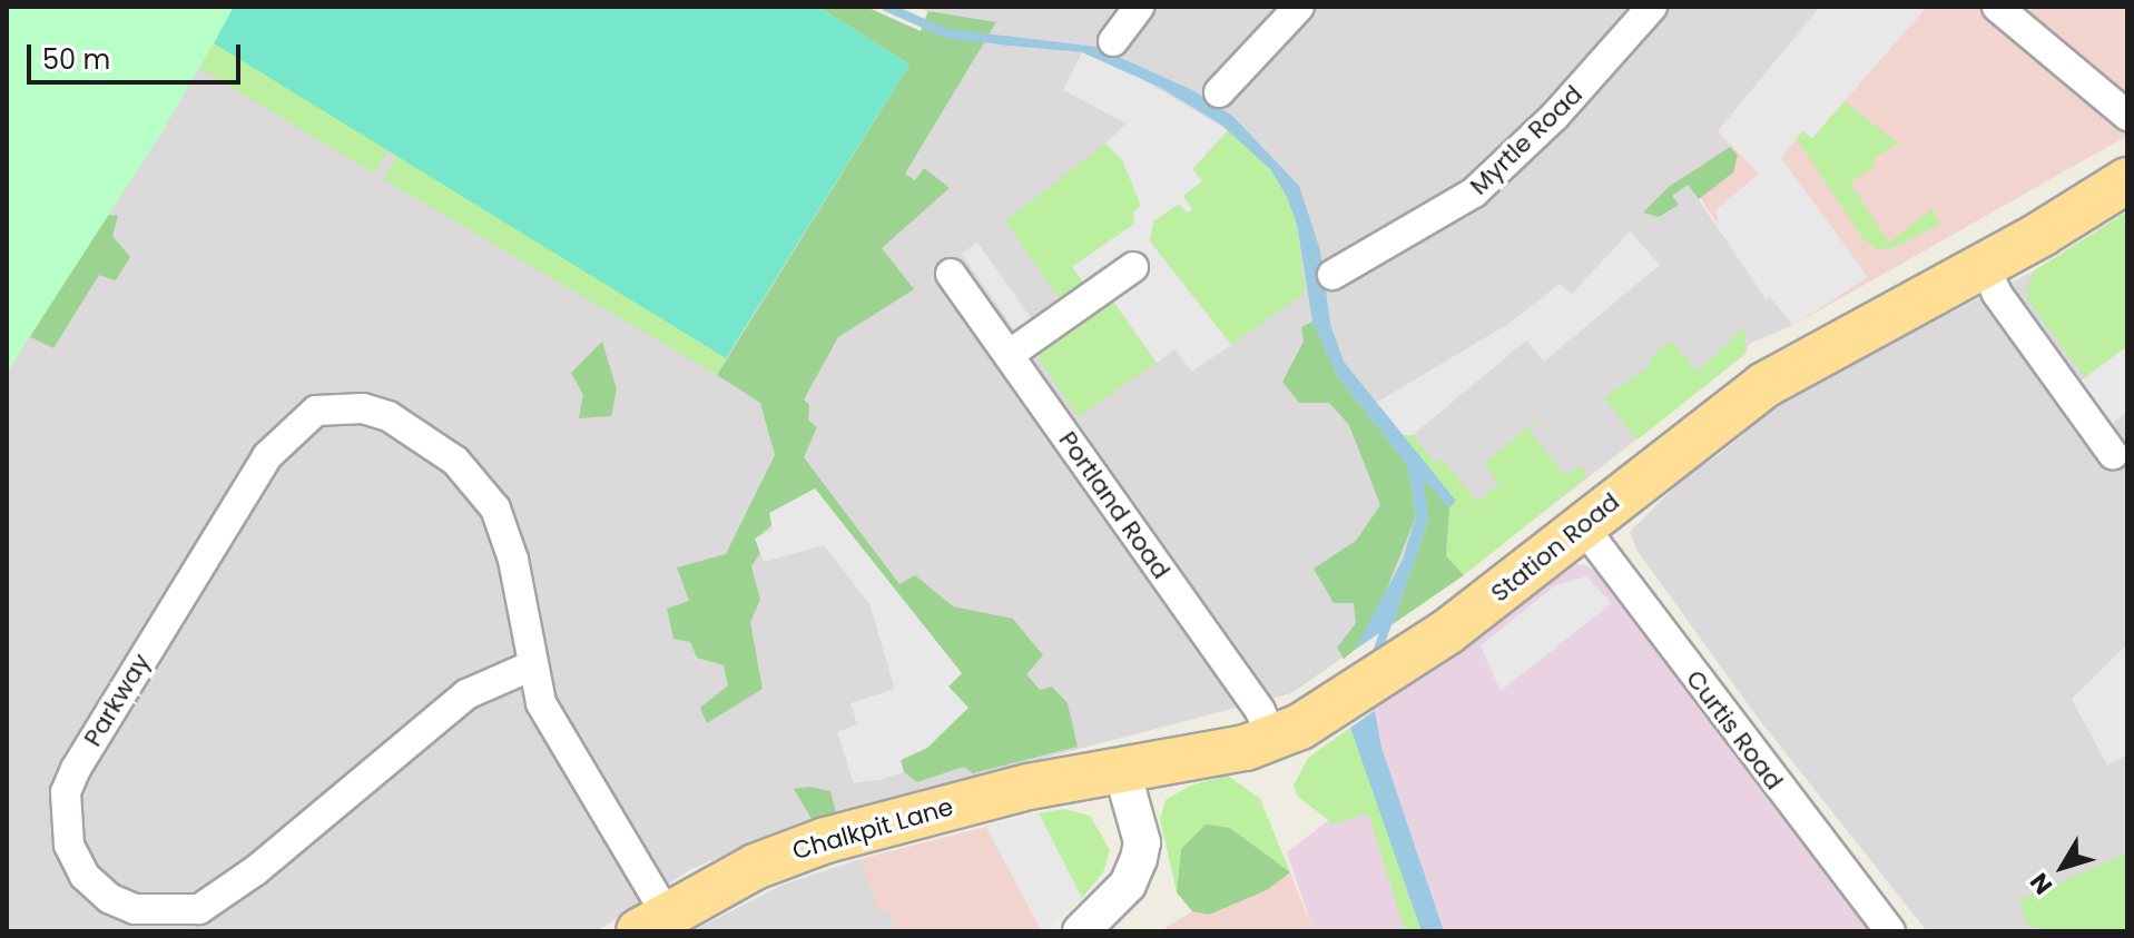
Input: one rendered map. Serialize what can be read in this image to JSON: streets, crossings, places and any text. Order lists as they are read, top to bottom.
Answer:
{
  "streets": {
    "main road": ["Station Road", "Chalkpit Lane"],
    "street": [
      "Myrtle Road",
      "Portland Road",
      "Parkway",
      "Curtis Road"
    ]
  },
  "crossings": [
    ["Portland Road", "Station Road"],
    ["Station Road", "Curtis Road"],
    ["Station Road", "Chalkpit Lane"],
    ["Parkway", "Chalkpit Lane"]
  ],
  "scale_bar": "50 m",
  "north": "bottom left"
}
